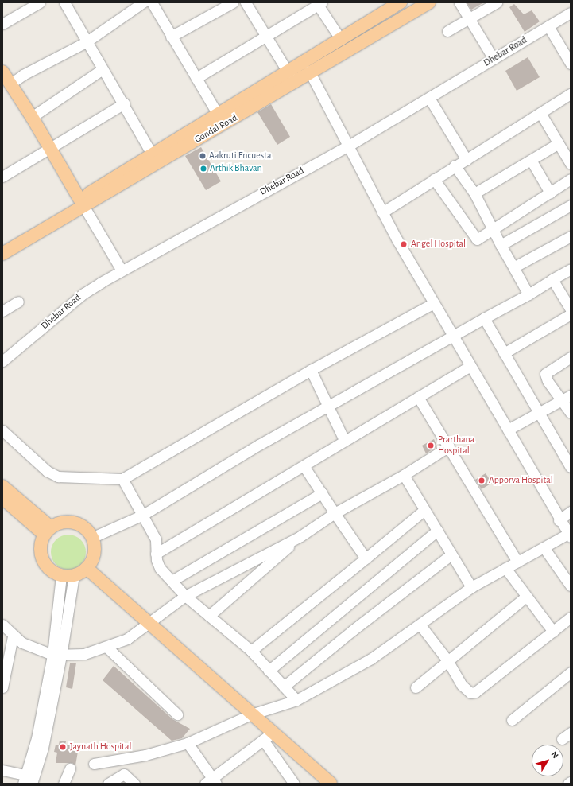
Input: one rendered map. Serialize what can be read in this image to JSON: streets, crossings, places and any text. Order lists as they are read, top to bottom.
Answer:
{
  "streets": {
    "main road": ["Gondal Road"],
    "street": ["Dhebar Road"]
  },
  "places": [
    "Aakruti Encuesta",
    "Arthik Bhavan",
    "Angel Hospital",
    "Prarthana Hospital",
    "Apporva Hospital",
    "Jaynath Hospital"
  ],
  "north": "top right"
}
